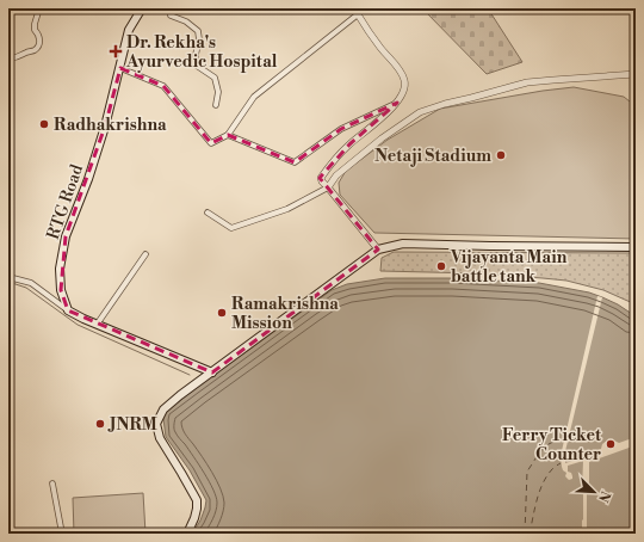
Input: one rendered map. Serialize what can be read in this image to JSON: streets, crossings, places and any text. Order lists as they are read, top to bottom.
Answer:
{
  "streets": {
    "main road": ["RTG Road"]
  },
  "places": {
    "health": ["Dr. Rekha's Ayurvedic Hospital"],
    "other": [
      "Radhakrishna",
      "Netaji Stadium",
      "Vijayanta Main battle tank",
      "Ramakrishna Mission",
      "JNRM",
      "Ferry Ticket Counter"
    ]
  },
  "north": "bottom right"
}
